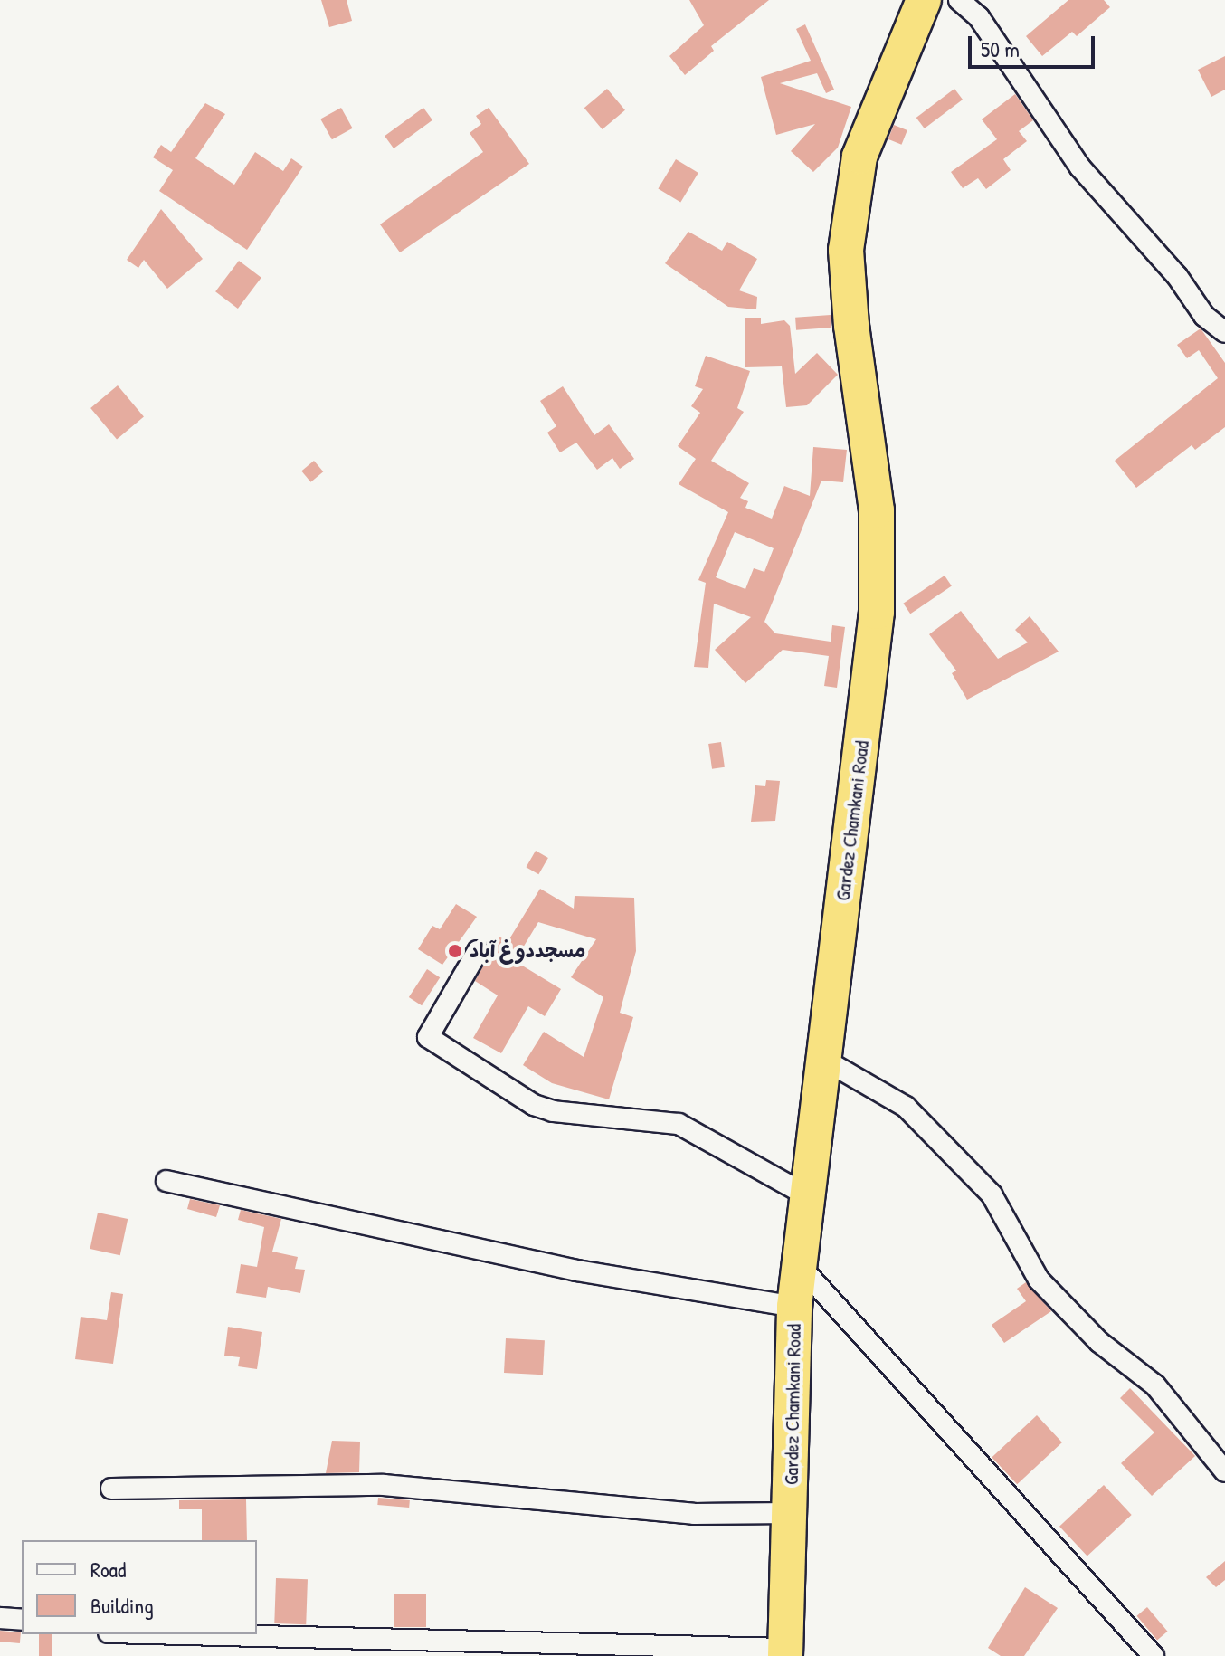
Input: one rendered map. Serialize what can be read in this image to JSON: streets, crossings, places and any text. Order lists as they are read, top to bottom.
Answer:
{
  "streets": {
    "highway": ["Gardez Chamkani Road"]
  },
  "places": ["مسجددوغ آباد"],
  "legend": ["Road", "Building"],
  "scale_bar": "50 m"
}
